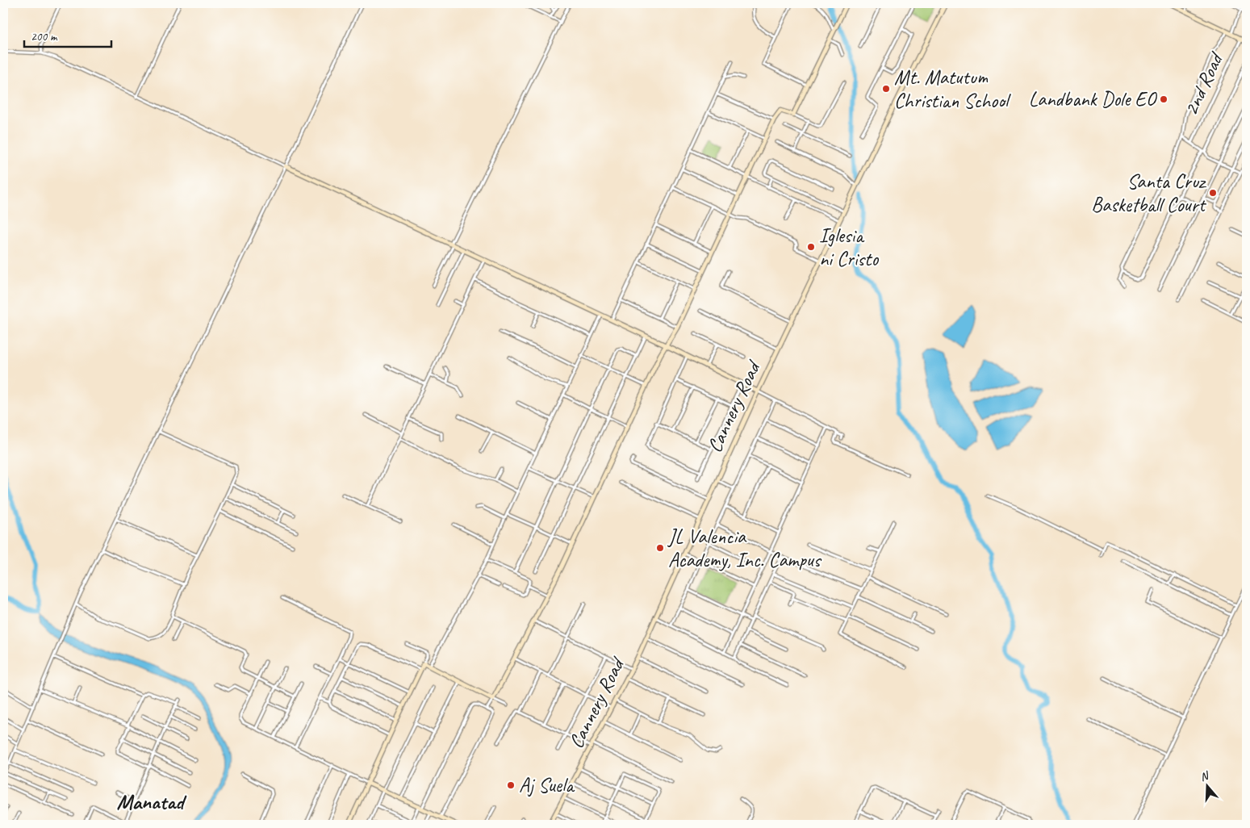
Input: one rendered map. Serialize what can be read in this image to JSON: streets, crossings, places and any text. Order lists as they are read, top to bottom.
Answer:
{
  "streets": {
    "street": ["2nd Road", "Cannery Road"]
  },
  "districts": ["Manatad"],
  "places": [
    "Mt. Matutum Christian School",
    "Landbank Dole EO",
    "Santa Cruz Basketball Court",
    "Iglesia ni Cristo",
    "JL Valencia Academy, Inc. Campus",
    "Aj Suela"
  ],
  "scale_bar": "200 m",
  "north": "top"
}
